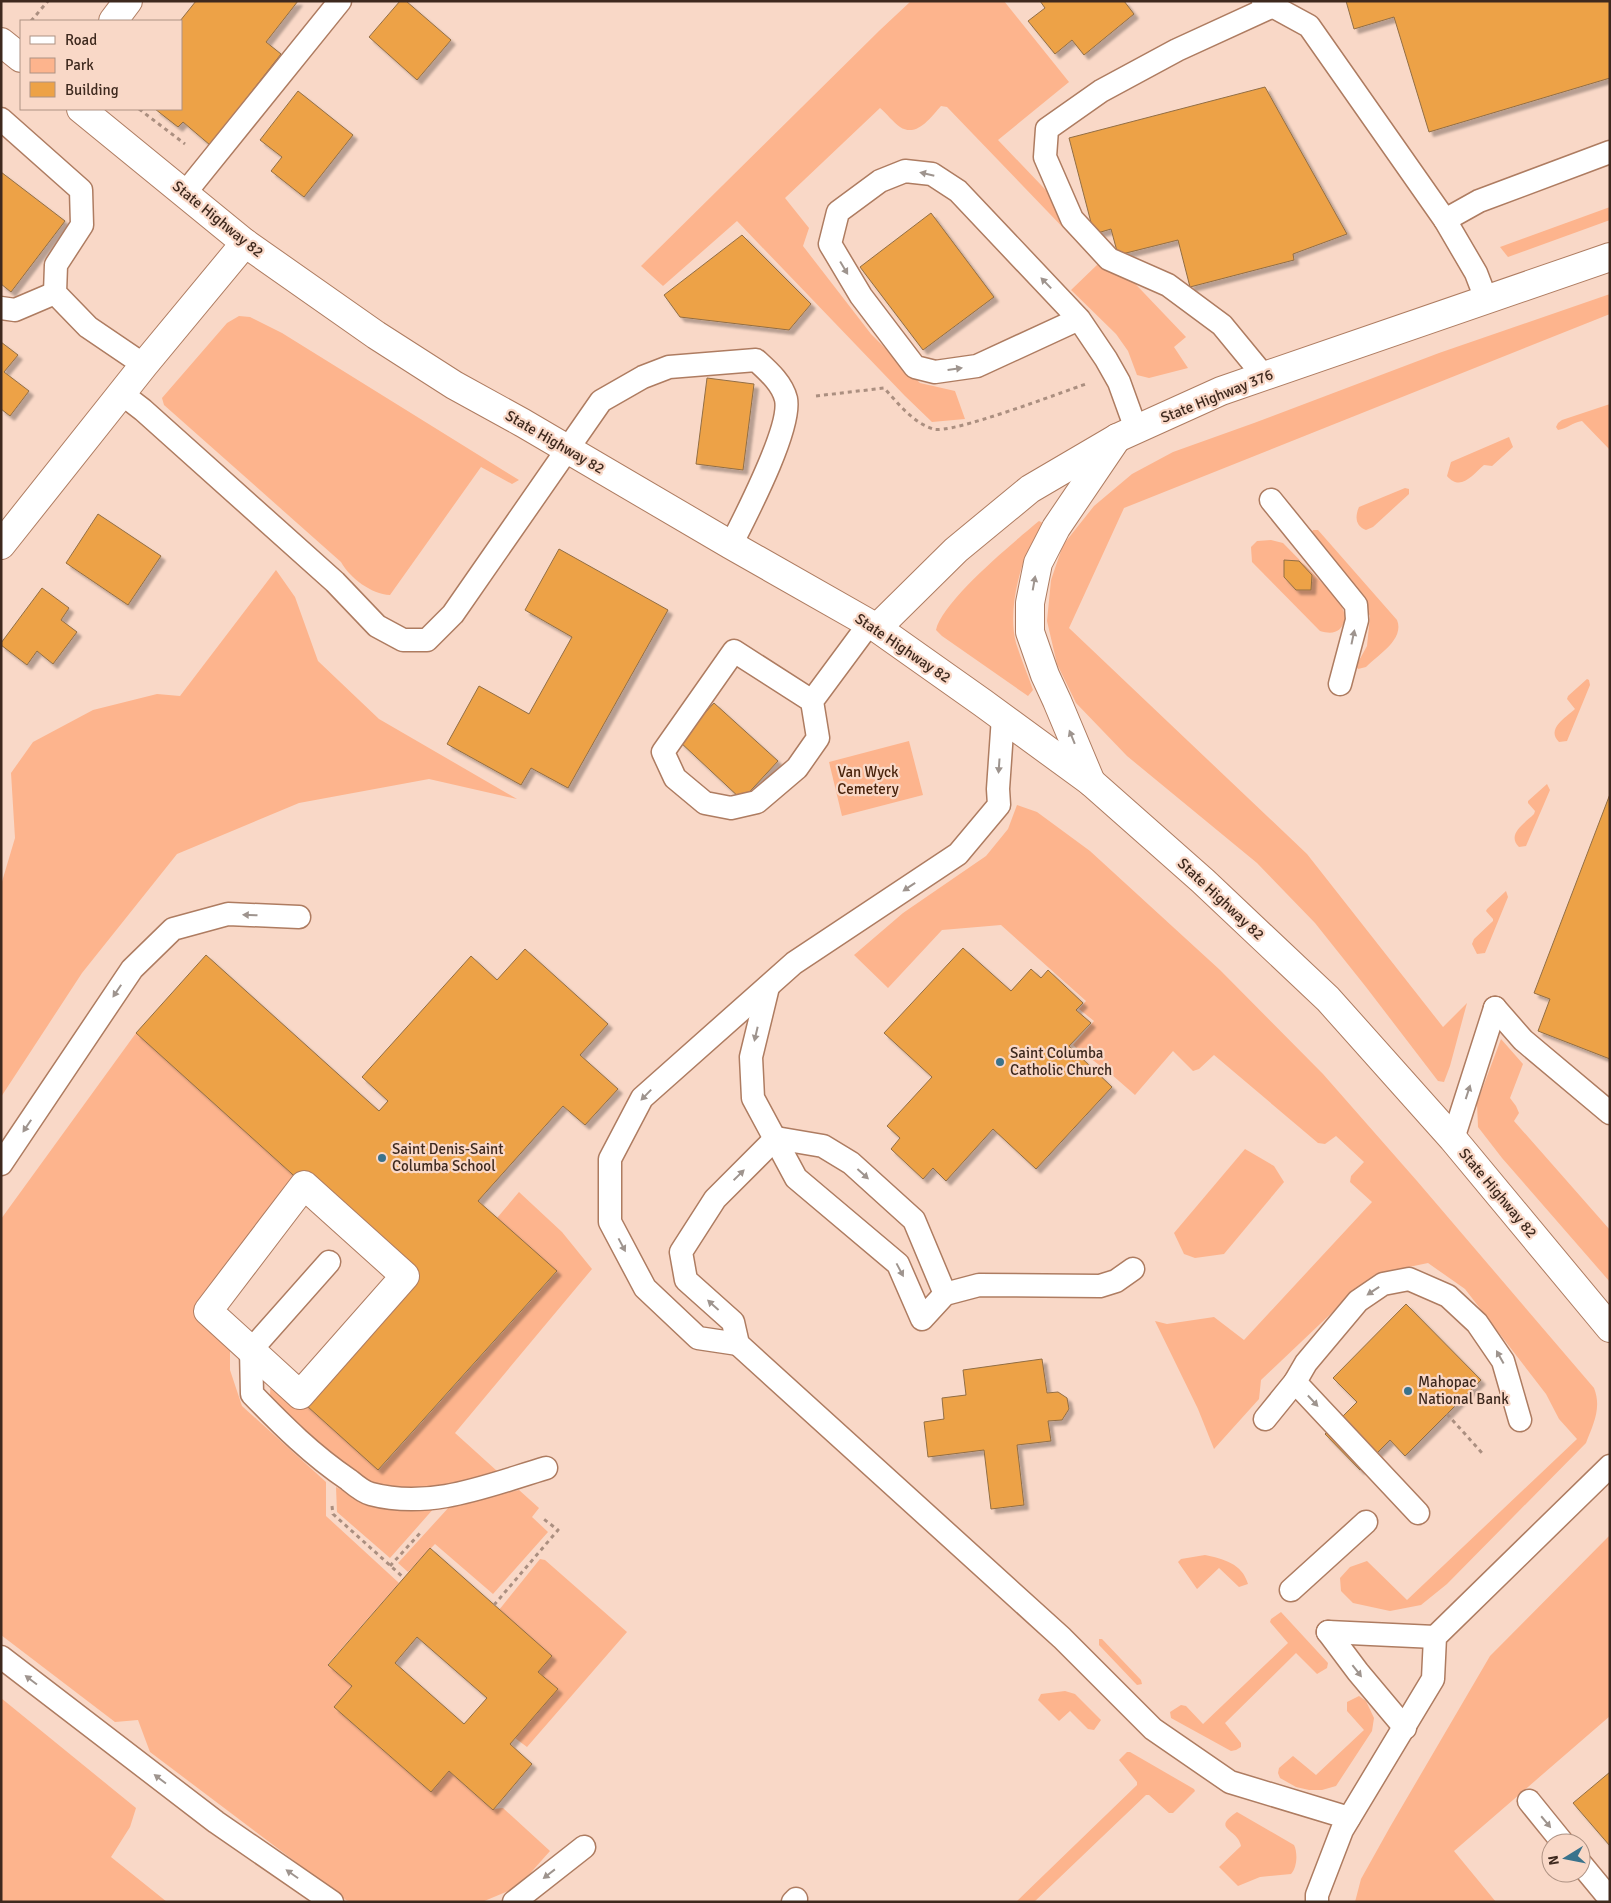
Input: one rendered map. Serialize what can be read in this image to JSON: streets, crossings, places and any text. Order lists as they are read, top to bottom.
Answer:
{
  "streets": {
    "main road": ["State Highway 82", "State Highway 376"]
  },
  "crossings": [
    ["State Highway 82", "State Highway 376"]
  ],
  "parks": ["Van Wyck Cemetery"],
  "places": ["Saint Columba Catholic Church", "Saint Denis-Saint Columba School", "Mahopac National Bank"],
  "legend": ["Road", "Park", "Building"],
  "north": "left"
}
